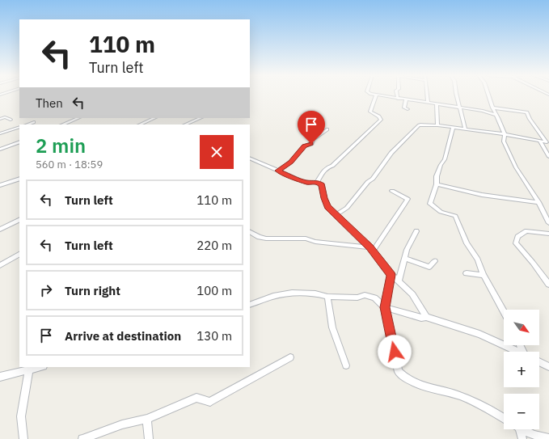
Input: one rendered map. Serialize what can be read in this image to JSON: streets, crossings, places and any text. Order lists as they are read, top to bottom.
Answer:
{
  "north": "bottom right",
  "page": {
    "turn": ["110 m", "Turn left"],
    "then": "Then",
    "heading": ["2 min", "560 m · 18:59"],
    "list": [
      {
        "name": "Turn left",
        "value": "110 m"
      },
      {
        "name": "Turn left",
        "value": "220 m"
      },
      {
        "name": "Turn right",
        "value": "100 m"
      },
      {
        "name": "Arrive at destination",
        "value": "130 m"
      }
    ],
    "map_buttons": ["+", "−"]
  }
}
